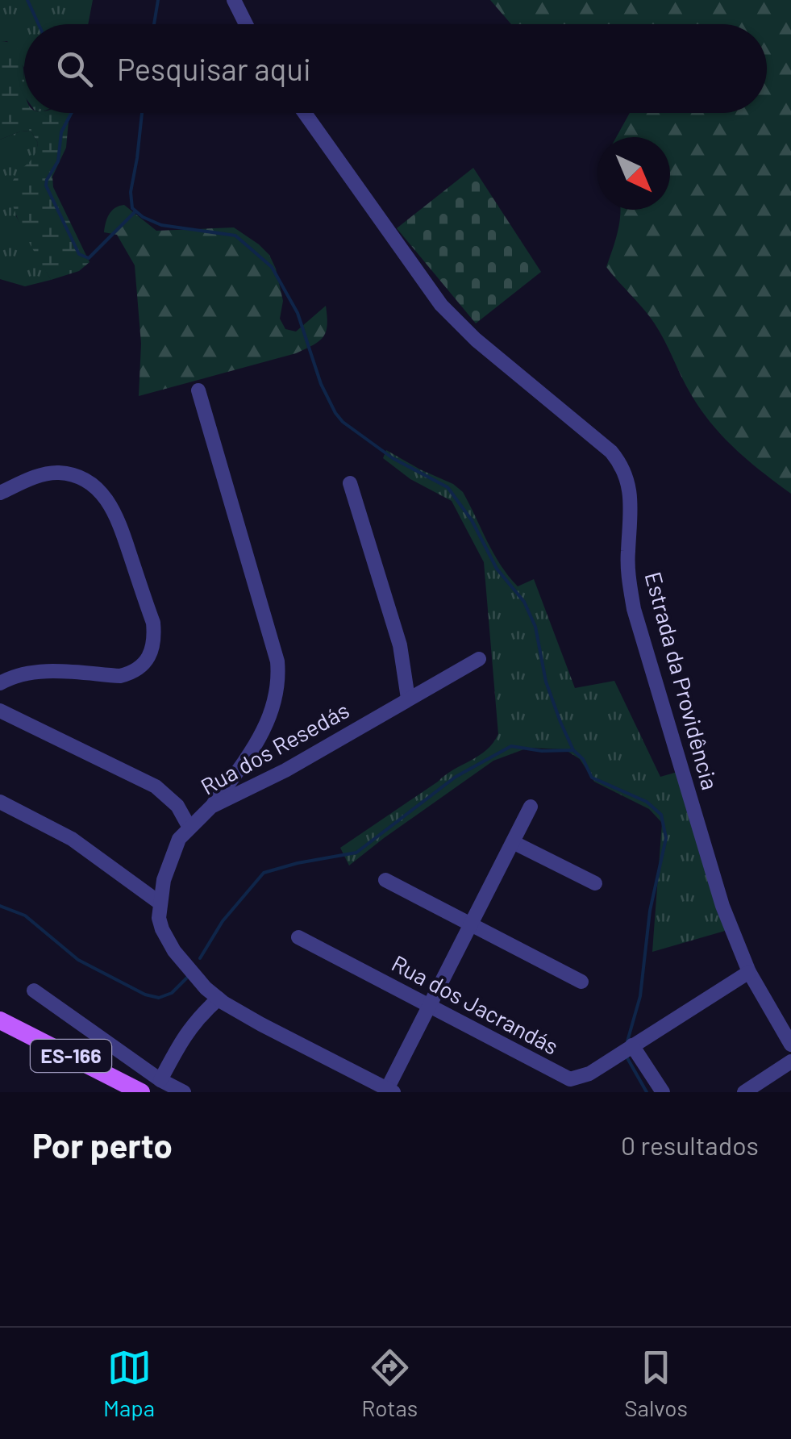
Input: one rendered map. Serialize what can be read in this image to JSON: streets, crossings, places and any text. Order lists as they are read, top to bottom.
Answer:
{
  "streets": {
    "main road": ["ES-166"],
    "street": ["Estrada da Providência", "Rua dos Resedás", "Rua dos Jacrandás"]
  },
  "north": "bottom right",
  "page": {
    "search": "Pesquisar aqui",
    "heading": ["Por perto", "0 resultados"],
    "nav": ["Mapa", "Rotas", "Salvos"]
  }
}
